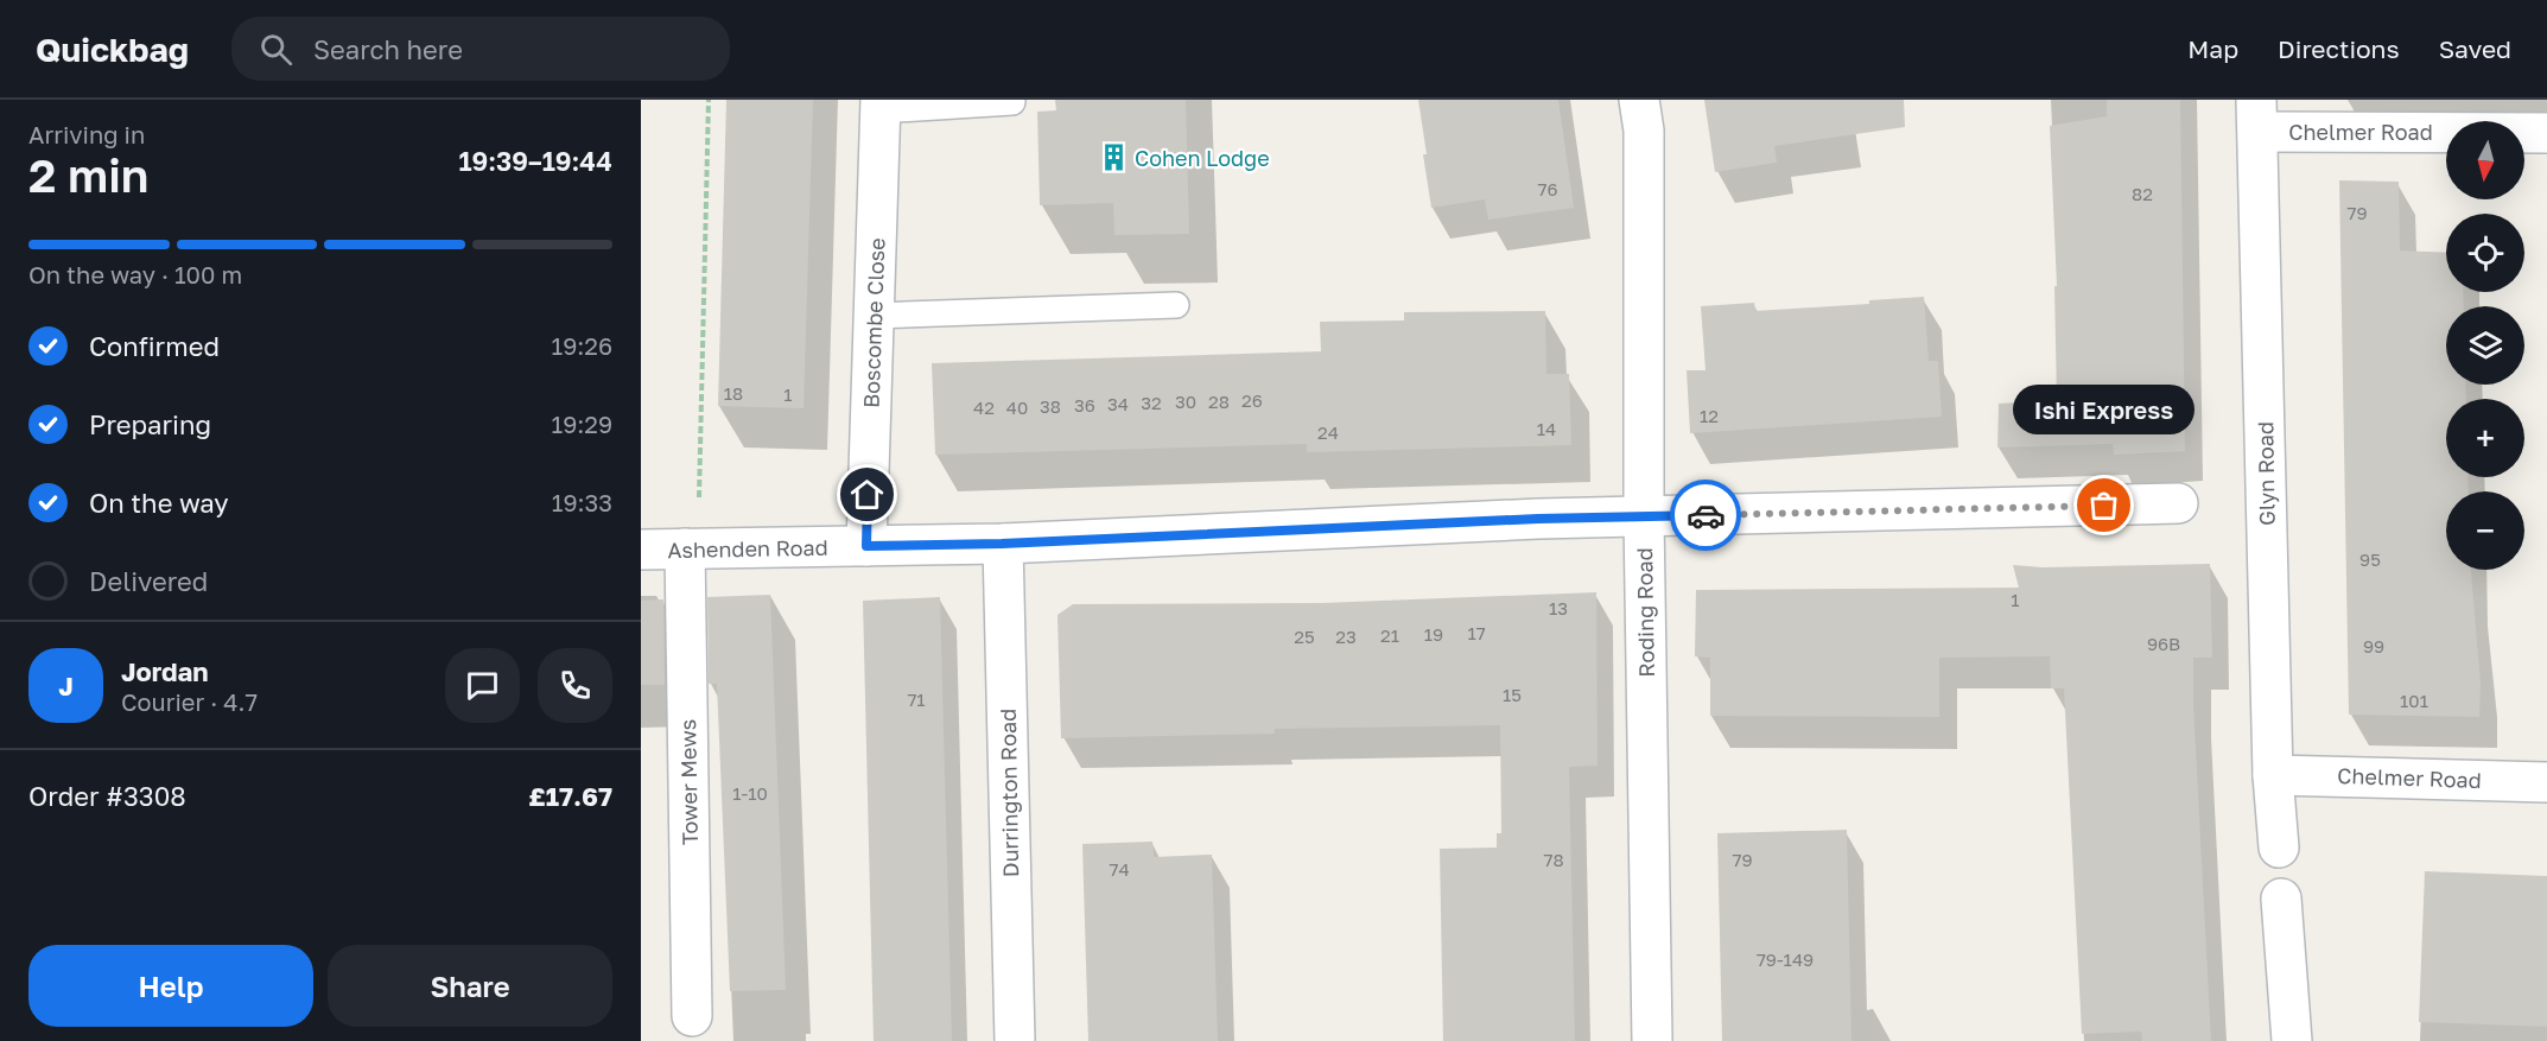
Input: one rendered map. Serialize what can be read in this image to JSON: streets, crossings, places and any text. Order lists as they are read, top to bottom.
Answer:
{
  "streets": {
    "street": [
      "Chelmer Road",
      "Boscombe Close",
      "Glyn Road",
      "Ashenden Road",
      "Roding Road",
      "Tower Mews",
      "Durrington Road"
    ]
  },
  "crossings": [
    ["Chelmer Road", "Glyn Road"],
    ["Boscombe Close", "Ashenden Road"],
    ["Ashenden Road", "Roding Road"],
    ["Ashenden Road", "Tower Mews"],
    ["Ashenden Road", "Durrington Road"]
  ],
  "places": {
    "building": ["Cohen Lodge"],
    "other": ["Ishi Express"]
  },
  "house_numbers": [
    "76",
    "82",
    "79",
    "18",
    "1",
    "26",
    "30",
    "28",
    "32",
    "34",
    "36",
    "38",
    "42",
    "40",
    "12",
    "14",
    "24",
    "95",
    "1",
    "13",
    "17",
    "19",
    "21",
    "25",
    "23",
    "96B",
    "99",
    "15",
    "71",
    "101",
    "1-10",
    "78",
    "79",
    "74",
    "79-149"
  ],
  "north": "bottom",
  "page": {
    "header": "Quickbag",
    "search": "Search here",
    "nav": ["Map", "Directions", "Saved"],
    "heading": ["2 min", "Arriving in", "19:39–19:44"],
    "panel": [
      "Jordan",
      "Courier · 4.7",
      "Order #3308",
      "£17.67"
    ],
    "map_buttons": ["+", "−"],
    "bar": "On the way · 100 m",
    "list": [
      ["Confirmed", "19:26"],
      ["Preparing", "19:29"],
      ["On the way", "19:33"],
      "Delivered"
    ],
    "bubble": "Ishi Express",
    "round": "J",
    "buttons": ["Help", "Share"]
  }
}
